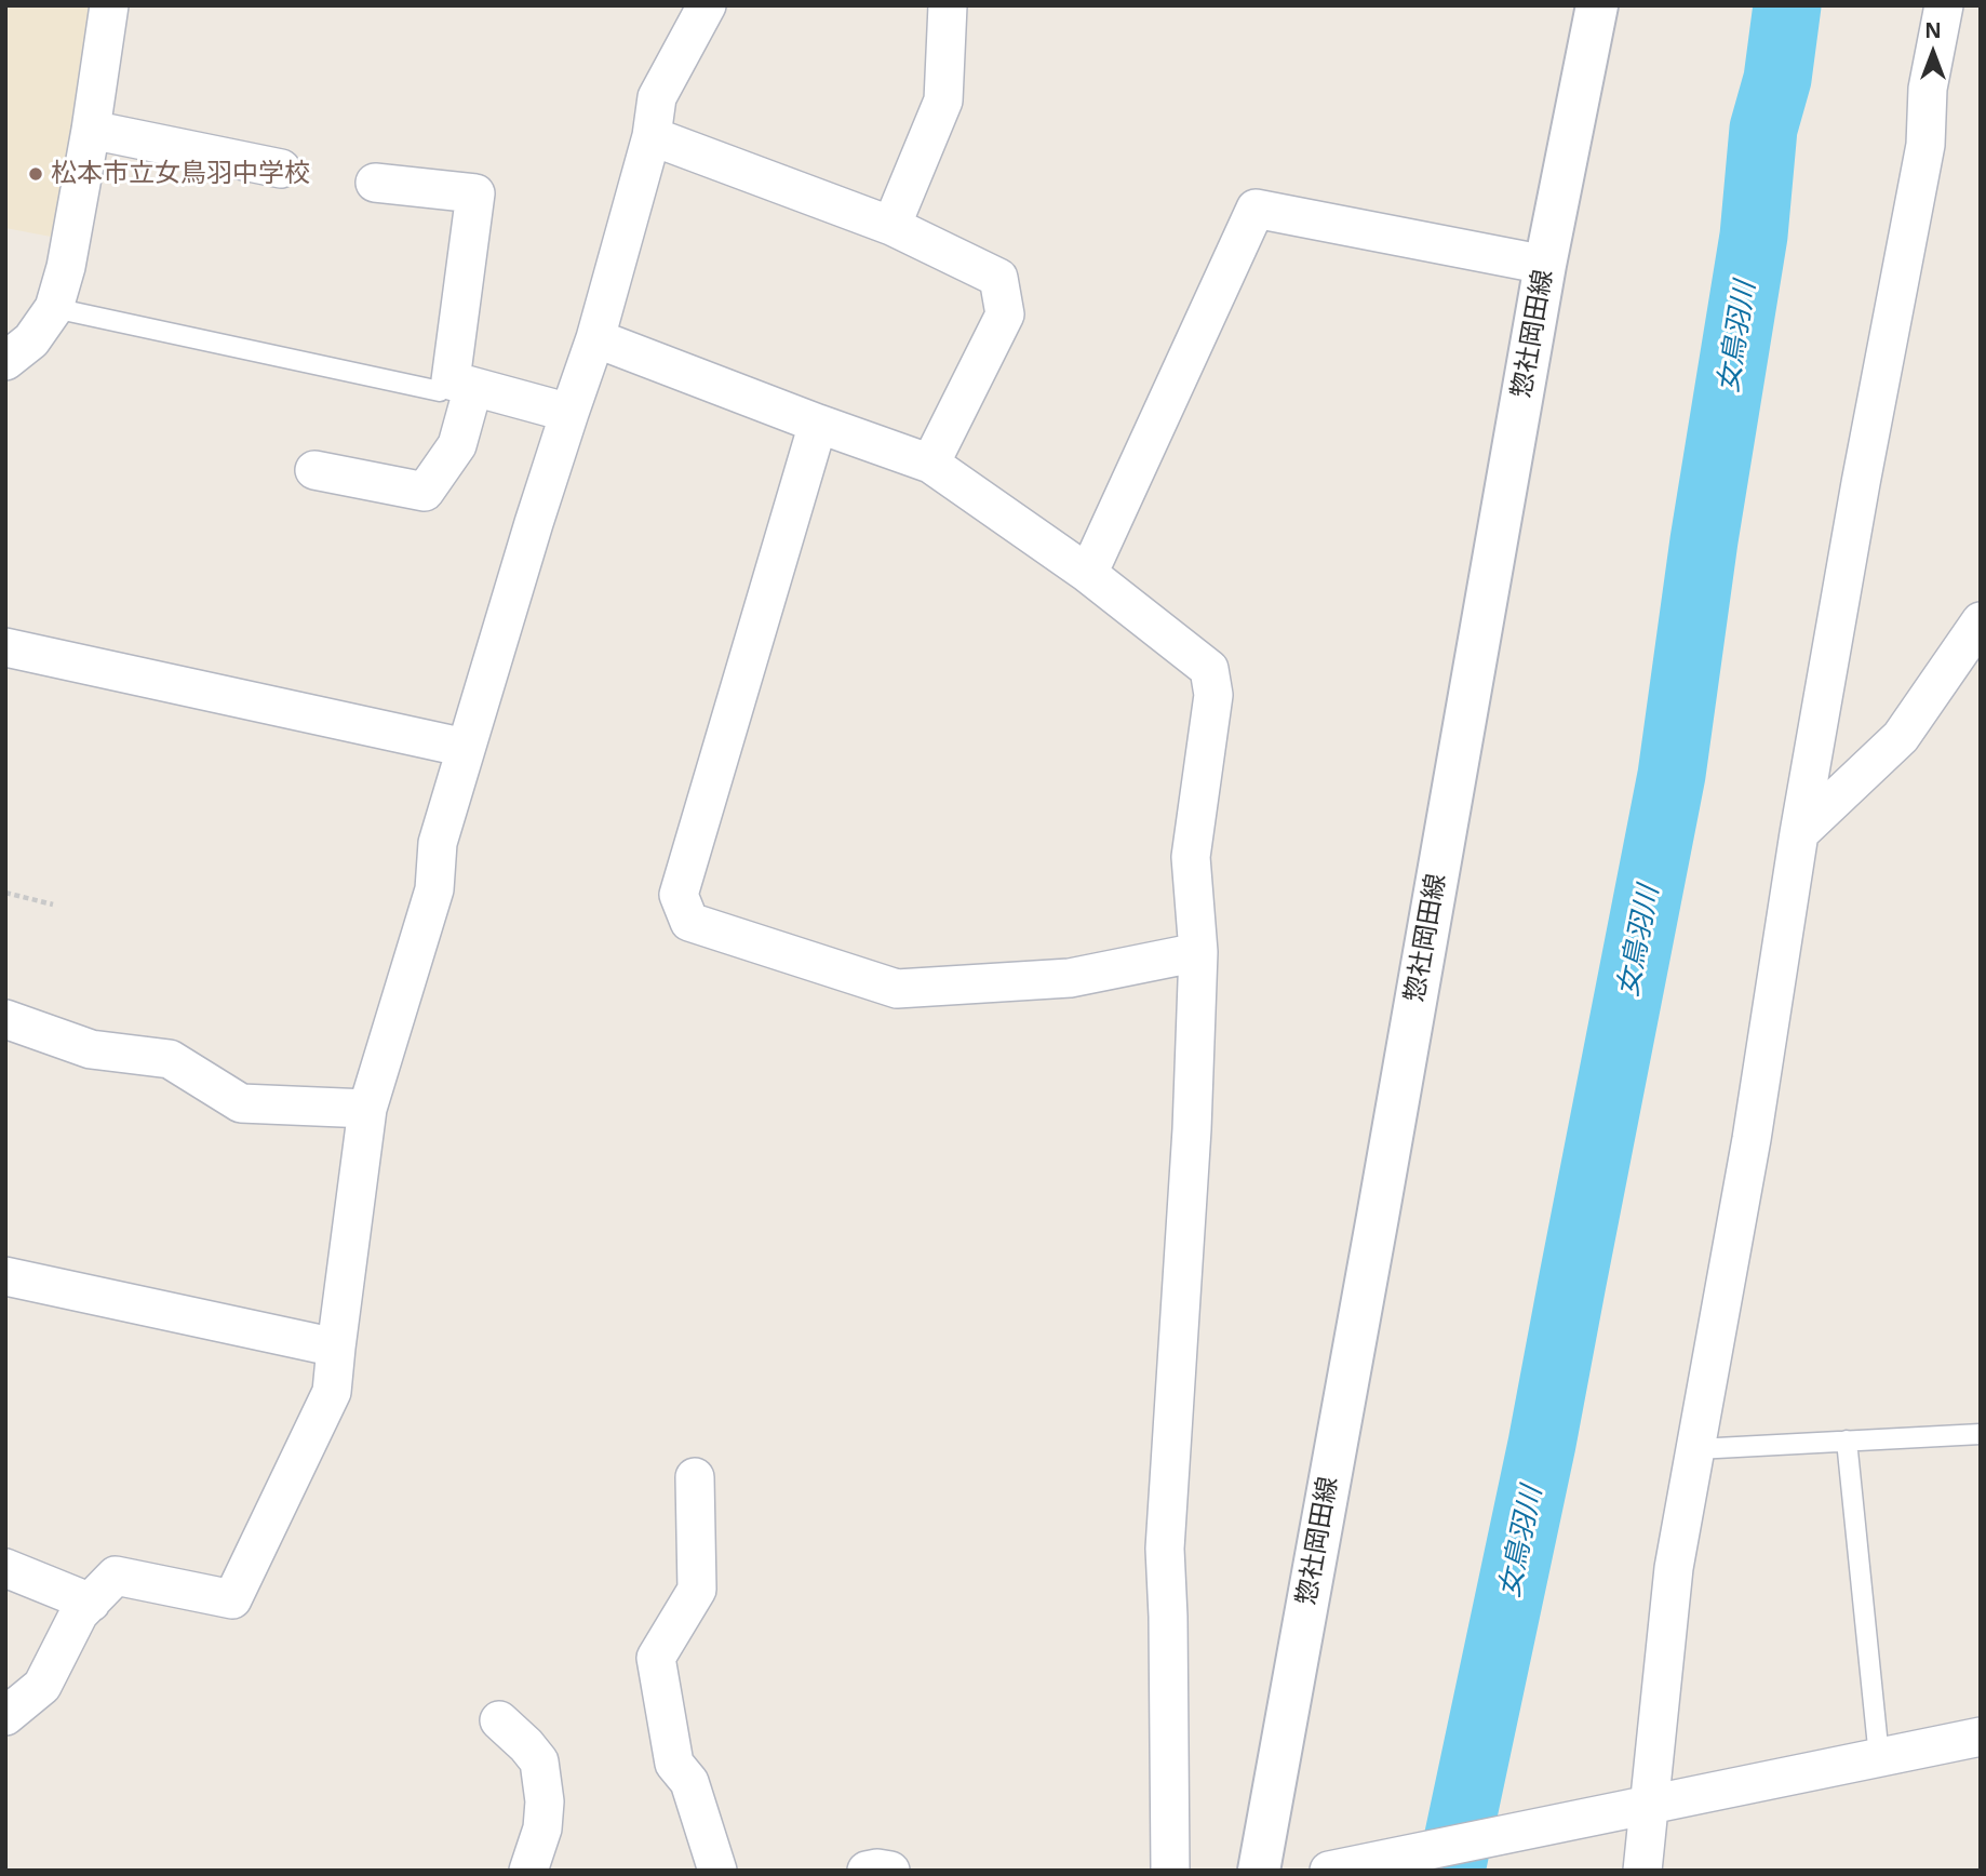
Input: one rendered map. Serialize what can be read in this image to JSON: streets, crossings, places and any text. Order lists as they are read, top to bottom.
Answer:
{
  "streets": {
    "main road": ["惣社岡田線"]
  },
  "water": ["女鳥羽川"],
  "places": ["松本市立女鳥羽中学校"],
  "north": "top"
}
